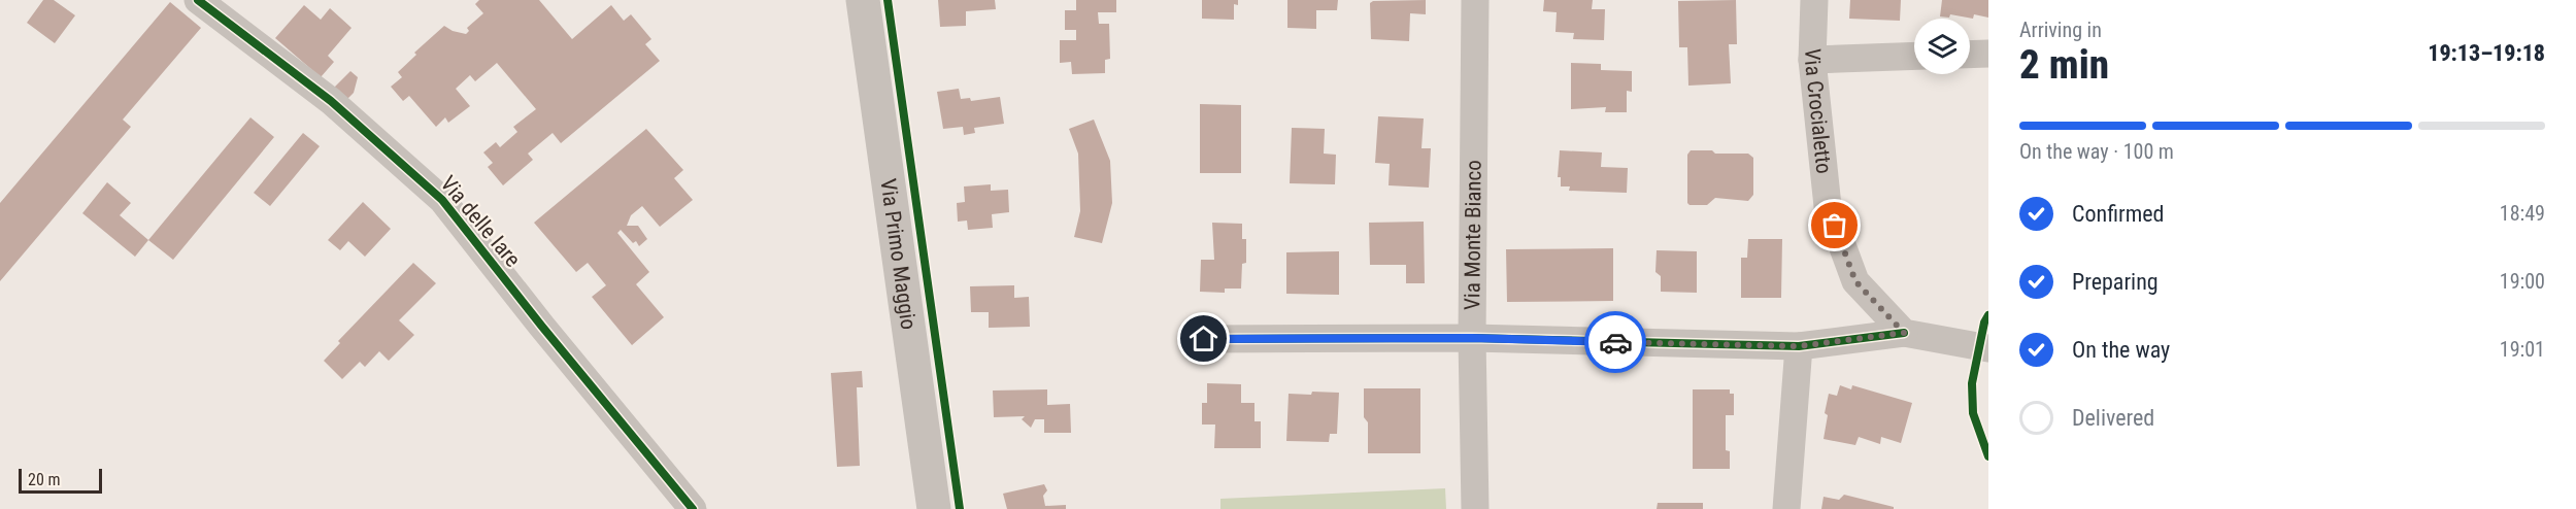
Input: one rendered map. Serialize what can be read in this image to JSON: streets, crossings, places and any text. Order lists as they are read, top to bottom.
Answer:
{
  "streets": {
    "street": [
      "Via Crocialetto",
      "Via delle Iare",
      "Via Monte Bianco",
      "Via Primo Maggio"
    ]
  },
  "scale_bar": "20 m",
  "page": {
    "heading": ["2 min", "Arriving in", "19:13–19:18"],
    "bar": "On the way · 100 m",
    "list": [
      ["Confirmed", "18:49"],
      ["Preparing", "19:00"],
      ["On the way", "19:01"],
      "Delivered"
    ],
    "scale": "20 m"
  }
}
